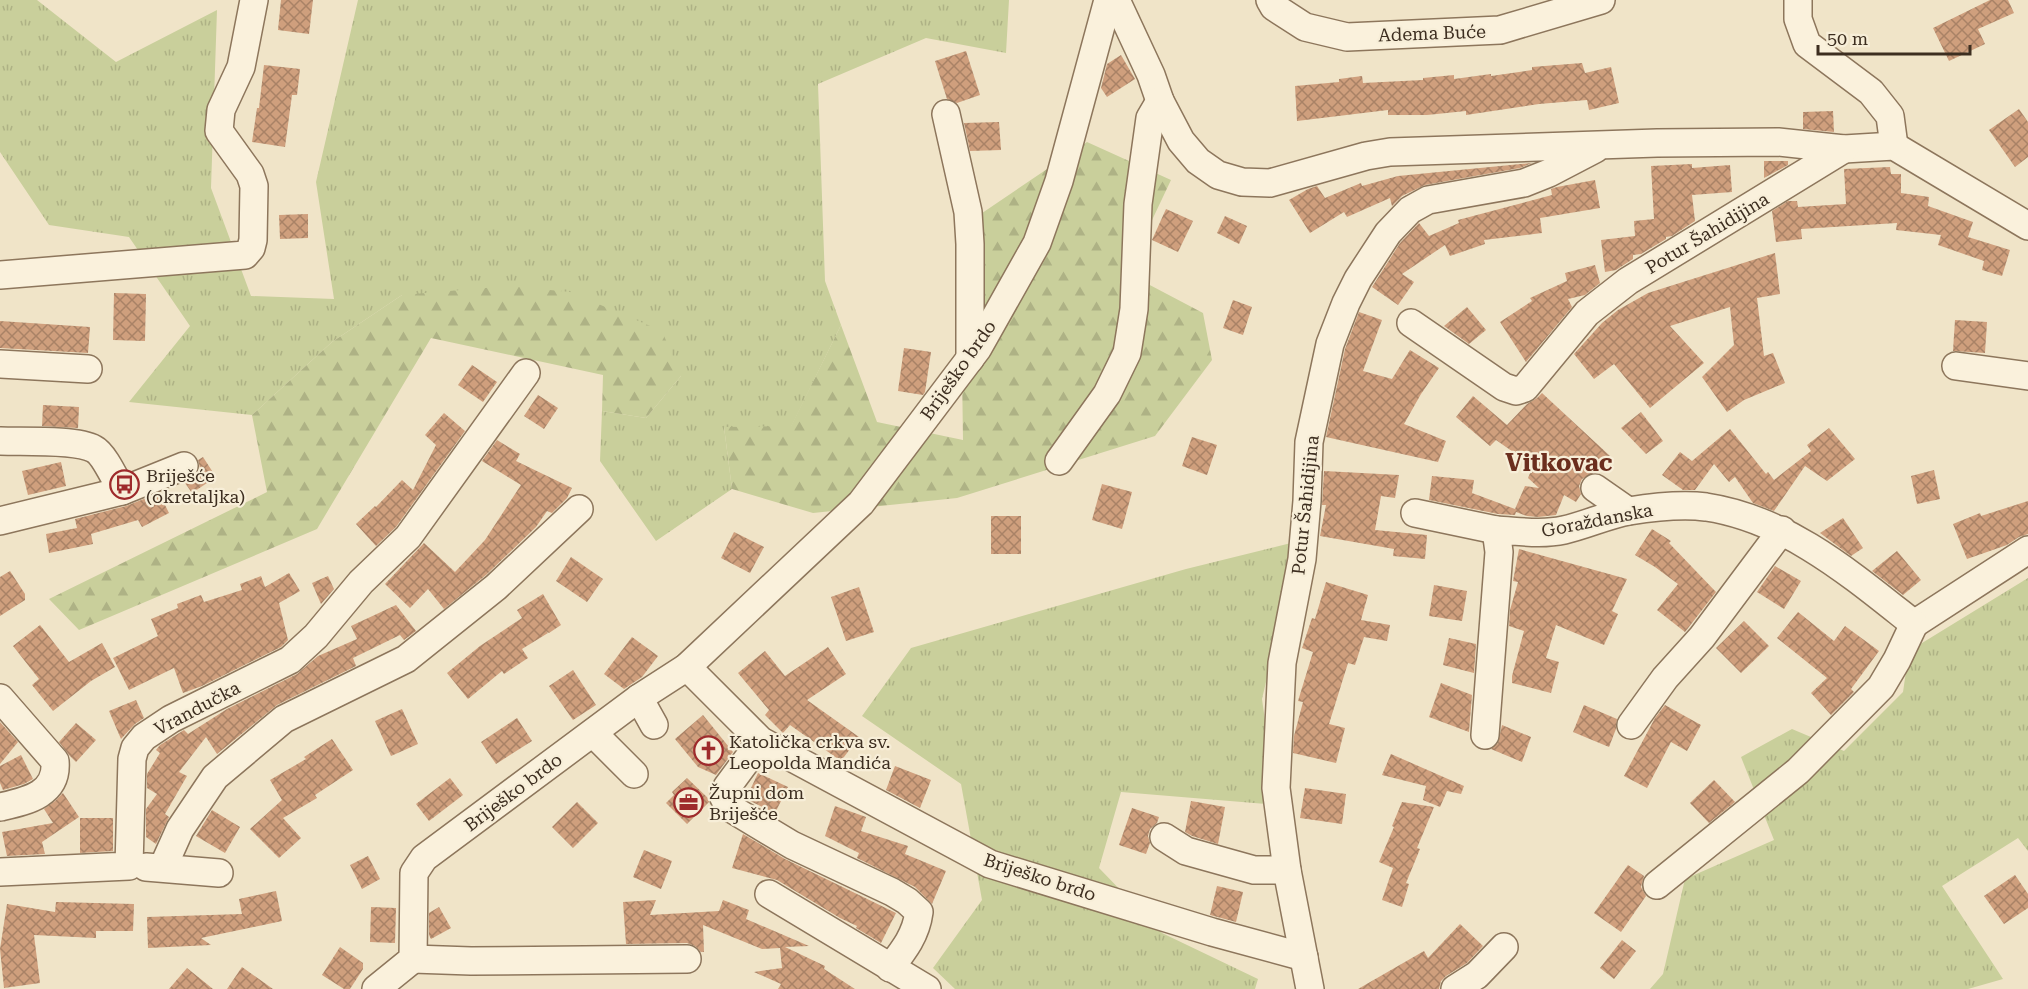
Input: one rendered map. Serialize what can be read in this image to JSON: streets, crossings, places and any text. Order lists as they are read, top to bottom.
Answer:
{
  "streets": {
    "street": [
      "Adema Buće",
      "Potur Šahidijina",
      "Briješko brdo",
      "Goraždanska",
      "Vrandučka"
    ]
  },
  "crossings": [
    ["Potur Šahidijina", "Briješko brdo"]
  ],
  "districts": ["Vitkovac"],
  "places": {
    "bus stop": ["Briješće (okretaljka)"],
    "church": ["Katolička crkva sv. Leopolda Mandića"],
    "office": ["Župni dom Briješće"]
  },
  "scale_bar": "50 m"
}
